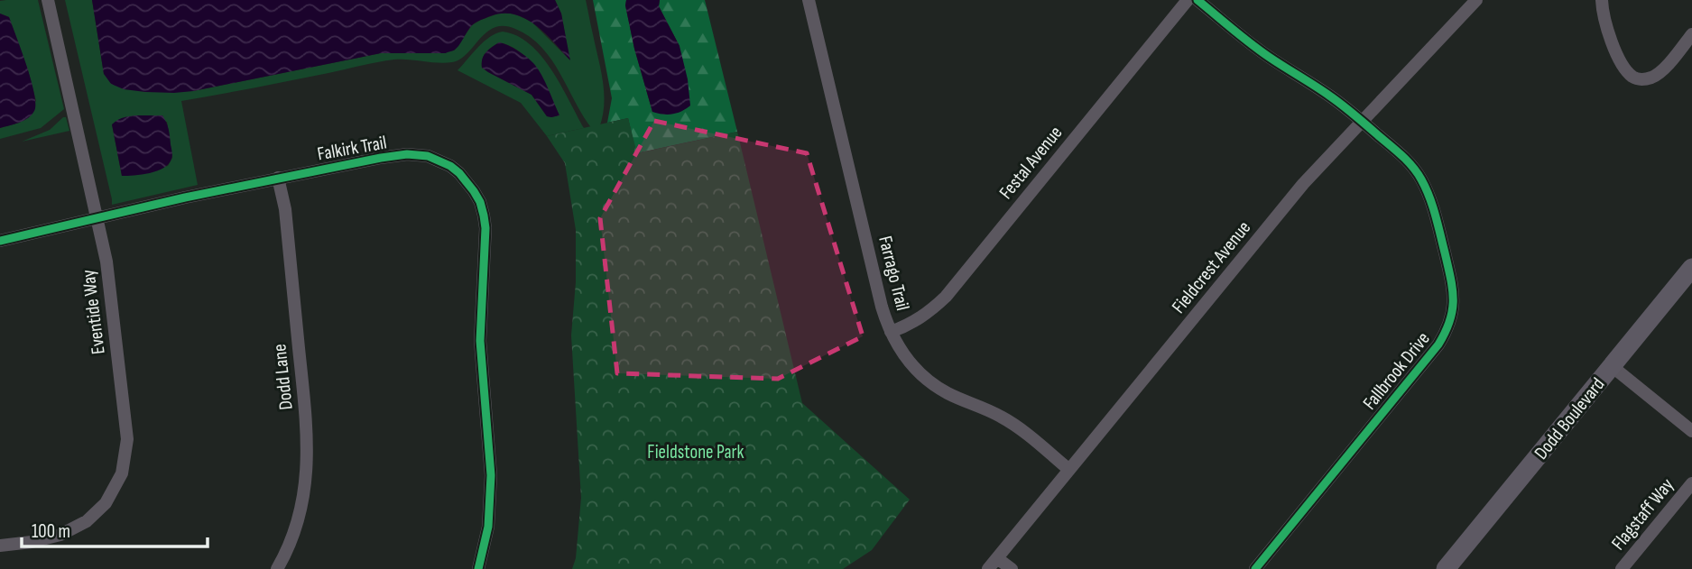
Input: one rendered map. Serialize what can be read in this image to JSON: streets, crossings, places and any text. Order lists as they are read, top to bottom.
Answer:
{
  "streets": {
    "street": [
      "Falkirk Trail",
      "Festal Avenue",
      "Fieldcrest Avenue",
      "Farrago Trail",
      "Eventide Way",
      "Fallbrook Drive",
      "Dodd Lane",
      "Dodd Boulevard",
      "Flagstaff Way"
    ]
  },
  "crossings": [
    ["Falkirk Trail", "Eventide Way"],
    ["Falkirk Trail", "Dodd Lane"],
    ["Festal Avenue", "Farrago Trail"],
    ["Fieldcrest Avenue", "Farrago Trail"],
    ["Fieldcrest Avenue", "Fallbrook Drive"]
  ],
  "parks": ["Fieldstone Park"],
  "scale_bar": "100 m"
}
